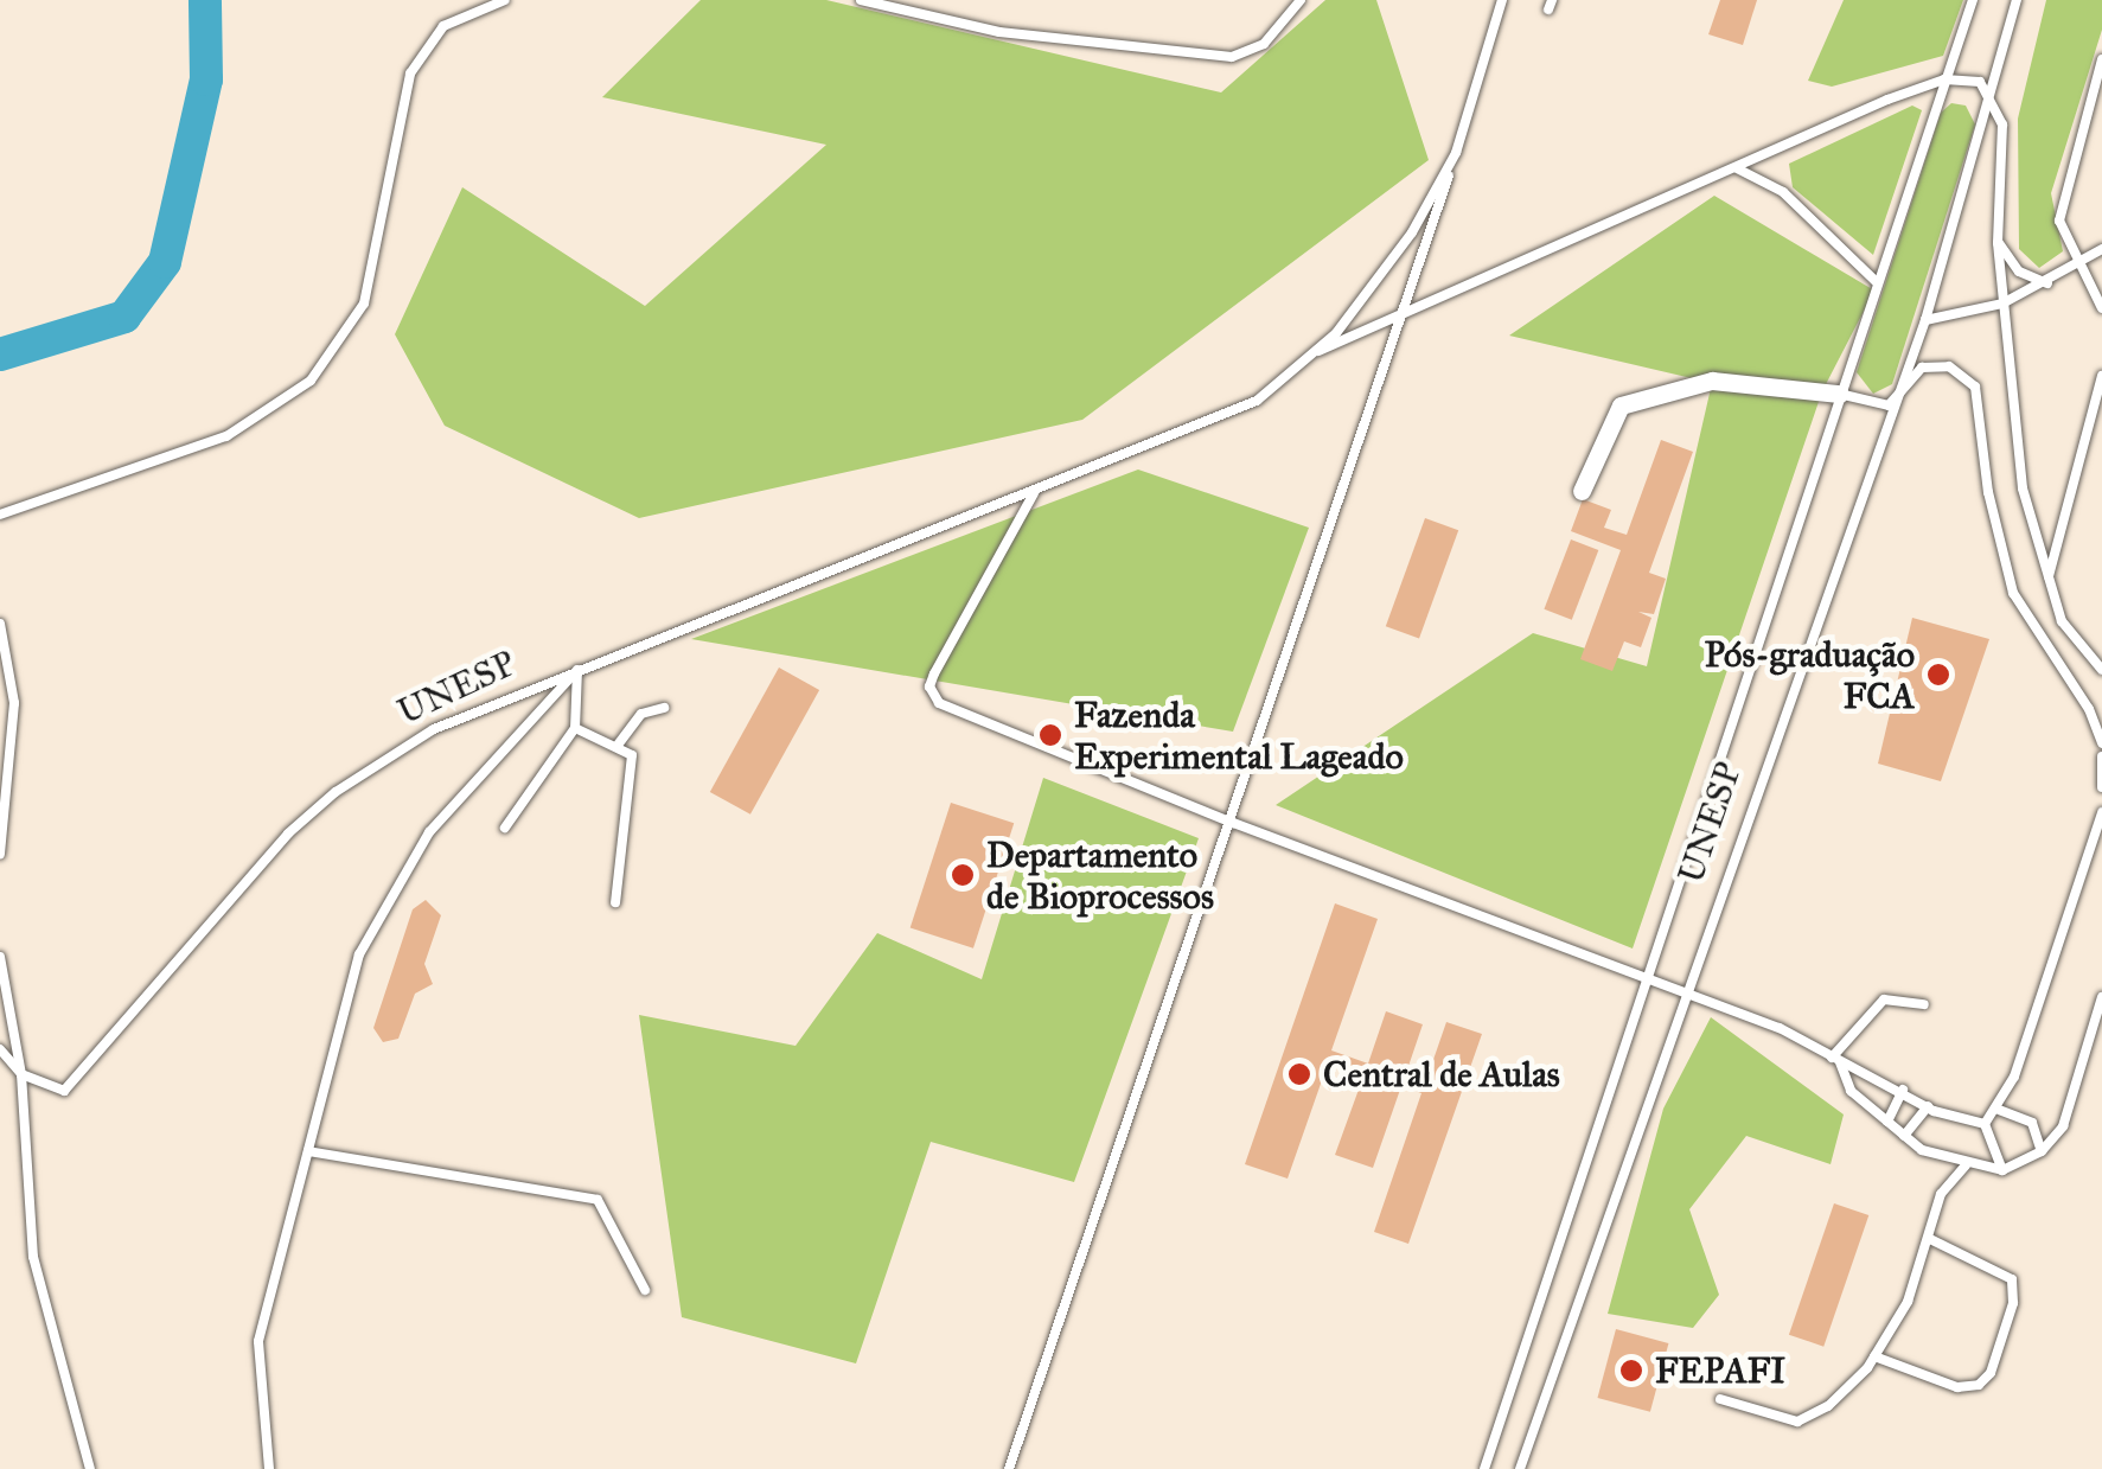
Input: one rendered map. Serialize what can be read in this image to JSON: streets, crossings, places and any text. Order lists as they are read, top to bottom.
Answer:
{
  "streets": {
    "lane": ["UNESP"]
  },
  "places": [
    "Pós-graduação FCA",
    "Fazenda Experimental Lageado",
    "Departamento de Bioprocessos",
    "Central de Aulas",
    "FEPAFI"
  ]
}
